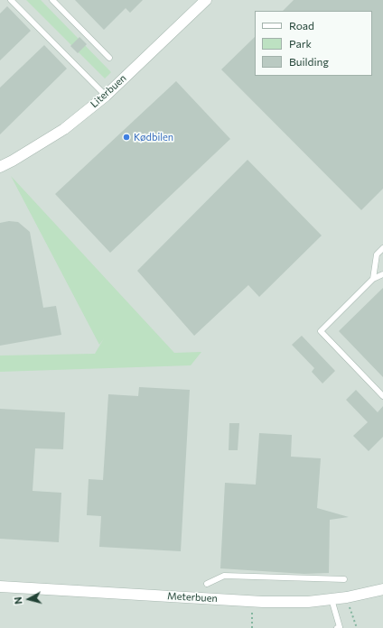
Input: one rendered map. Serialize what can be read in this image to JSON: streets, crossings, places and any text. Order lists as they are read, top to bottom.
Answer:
{
  "streets": {
    "street": ["Literbuen", "Meterbuen"]
  },
  "places": ["Kødbilen"],
  "legend": ["Road", "Park", "Building"],
  "north": "left"
}
